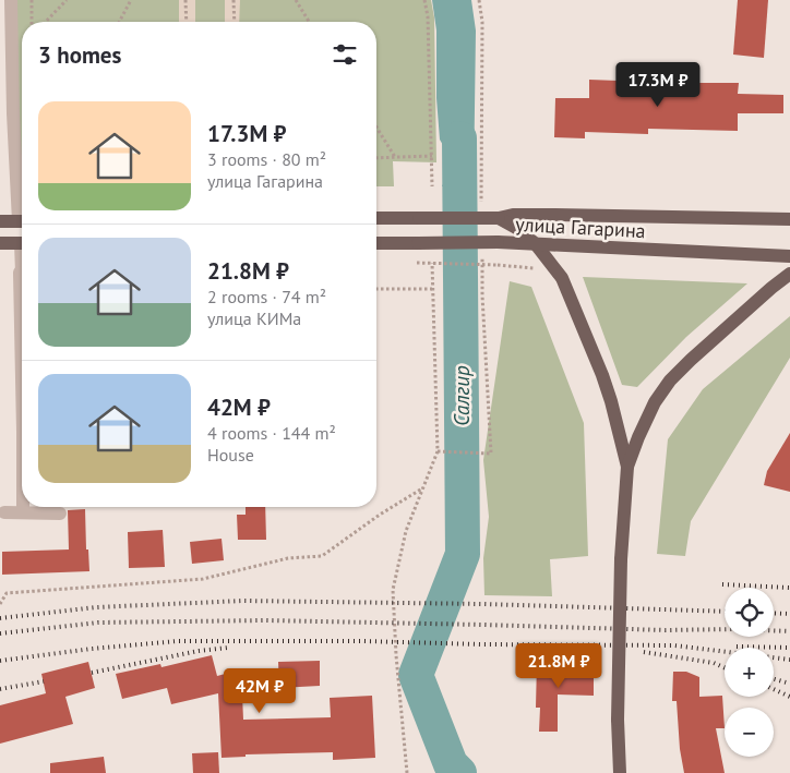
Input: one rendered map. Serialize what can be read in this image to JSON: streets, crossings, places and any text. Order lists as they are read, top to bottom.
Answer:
{
  "streets": {
    "main road": ["улица Гагарина"]
  },
  "water": ["Салгир"],
  "page": {
    "heading": "3 homes",
    "price": ["17.3M ₽", "21.8M ₽", "42M ₽"],
    "list": [
      {
        "name": "17.3M ₽",
        "note": "3 rooms · 80 m² · улица Гагарина"
      },
      {
        "name": "21.8M ₽",
        "note": "2 rooms · 74 m² · улица КИМа"
      },
      {
        "name": "42M ₽",
        "note": "4 rooms · 144 m² · House"
      }
    ],
    "map_buttons": ["+", "−"]
  }
}
